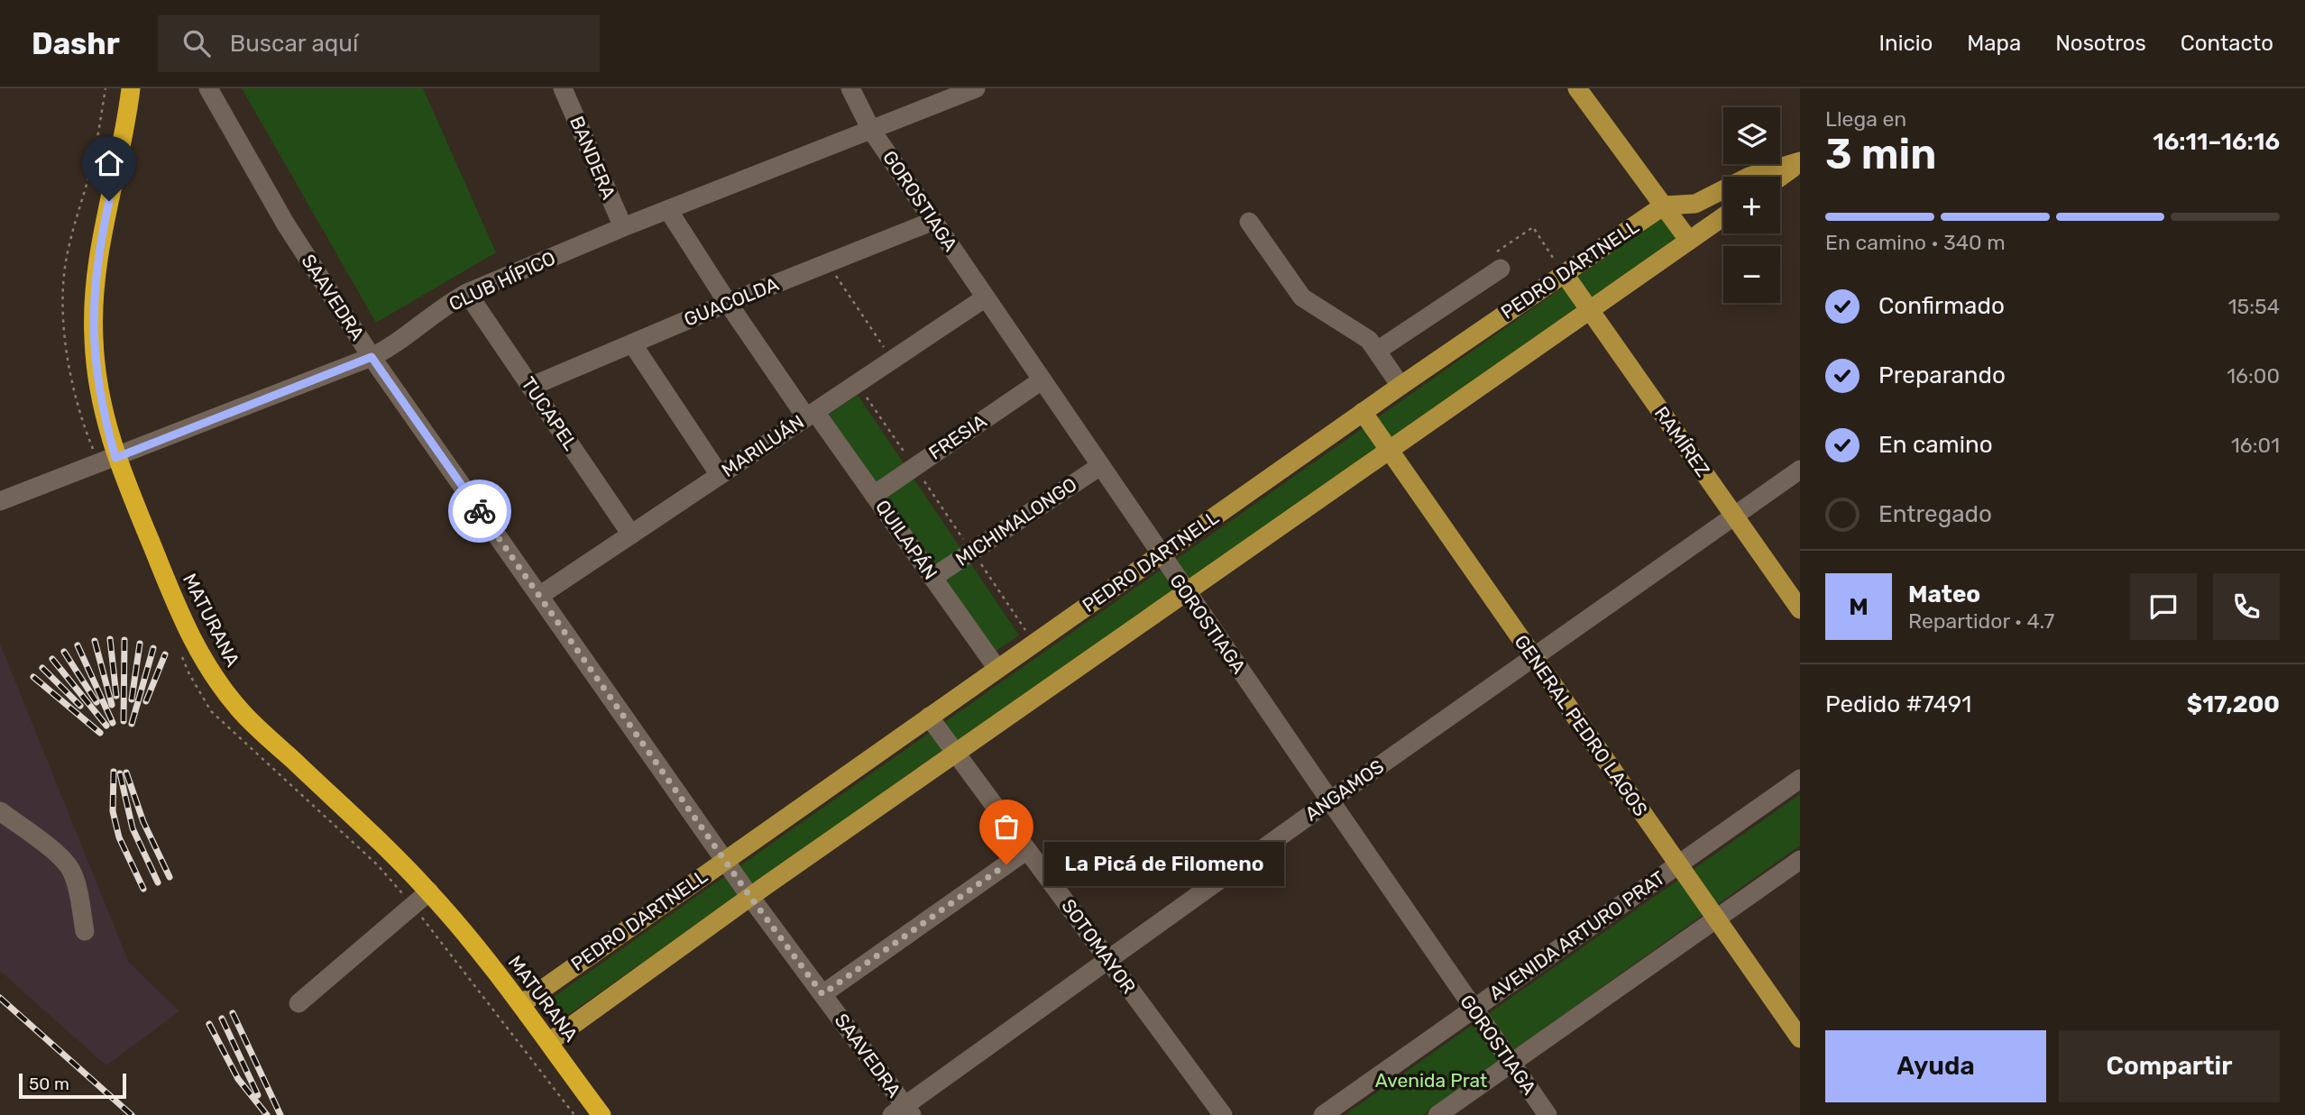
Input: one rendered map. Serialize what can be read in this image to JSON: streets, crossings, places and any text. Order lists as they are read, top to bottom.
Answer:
{
  "streets": {
    "highway": ["MATURANA"],
    "main road": ["PEDRO DARTNELL", "RAMÍREZ", "GENERAL PEDRO LAGOS"],
    "street": [
      "BANDERA",
      "GOROSTIAGA",
      "CLUB HÍPICO",
      "SAAVEDRA",
      "GUACOLDA",
      "TUCAPEL",
      "FRESIA",
      "MARILUÁN",
      "MICHIMALONGO",
      "QUILAPÁN",
      "ANGAMOS",
      "AVENIDA ARTURO PRAT",
      "SOTOMAYOR"
    ]
  },
  "crossings": [
    ["BANDERA", "CLUB HÍPICO"],
    ["GOROSTIAGA", "PEDRO DARTNELL"],
    ["GOROSTIAGA", "CLUB HÍPICO"],
    ["GOROSTIAGA", "GUACOLDA"],
    ["GOROSTIAGA", "FRESIA"],
    ["GOROSTIAGA", "MARILUÁN"],
    ["GOROSTIAGA", "MICHIMALONGO"],
    ["GOROSTIAGA", "ANGAMOS"],
    ["GOROSTIAGA", "AVENIDA ARTURO PRAT"],
    ["PEDRO DARTNELL", "SAAVEDRA"],
    ["PEDRO DARTNELL", "RAMÍREZ"],
    ["PEDRO DARTNELL", "QUILAPÁN"],
    ["PEDRO DARTNELL", "MATURANA"],
    ["PEDRO DARTNELL", "GENERAL PEDRO LAGOS"],
    ["PEDRO DARTNELL", "SOTOMAYOR"],
    ["CLUB HÍPICO", "SAAVEDRA"],
    ["CLUB HÍPICO", "TUCAPEL"],
    ["CLUB HÍPICO", "QUILAPÁN"],
    ["CLUB HÍPICO", "MATURANA"],
    ["SAAVEDRA", "MARILUÁN"],
    ["SAAVEDRA", "ANGAMOS"],
    ["GUACOLDA", "TUCAPEL"],
    ["GUACOLDA", "QUILAPÁN"],
    ["TUCAPEL", "MARILUÁN"],
    ["FRESIA", "QUILAPÁN"],
    ["RAMÍREZ", "ANGAMOS"],
    ["MARILUÁN", "QUILAPÁN"],
    ["MICHIMALONGO", "QUILAPÁN"],
    ["GENERAL PEDRO LAGOS", "ANGAMOS"],
    ["GENERAL PEDRO LAGOS", "AVENIDA ARTURO PRAT"],
    ["ANGAMOS", "SOTOMAYOR"]
  ],
  "parks": ["Avenida Prat"],
  "places": ["La Picá de Filomeno"],
  "scale_bar": "50 m",
  "page": {
    "header": "Dashr",
    "search": "Buscar aquí",
    "nav": [
      "Inicio",
      "Mapa",
      "Nosotros",
      "Contacto"
    ],
    "heading": ["3 min", "Llega en", "16:11–16:16"],
    "panel": [
      "Mateo",
      "Repartidor · 4.7",
      "Pedido #7491",
      "$17,200"
    ],
    "map_buttons": ["+", "−"],
    "bar": "En camino · 340 m",
    "list": [
      ["Confirmado", "15:54"],
      ["Preparando", "16:00"],
      ["En camino", "16:01"],
      "Entregado"
    ],
    "round": "M",
    "bubble": "La Picá de Filomeno",
    "buttons": ["Ayuda", "Compartir"],
    "scale": "50 m"
  }
}
